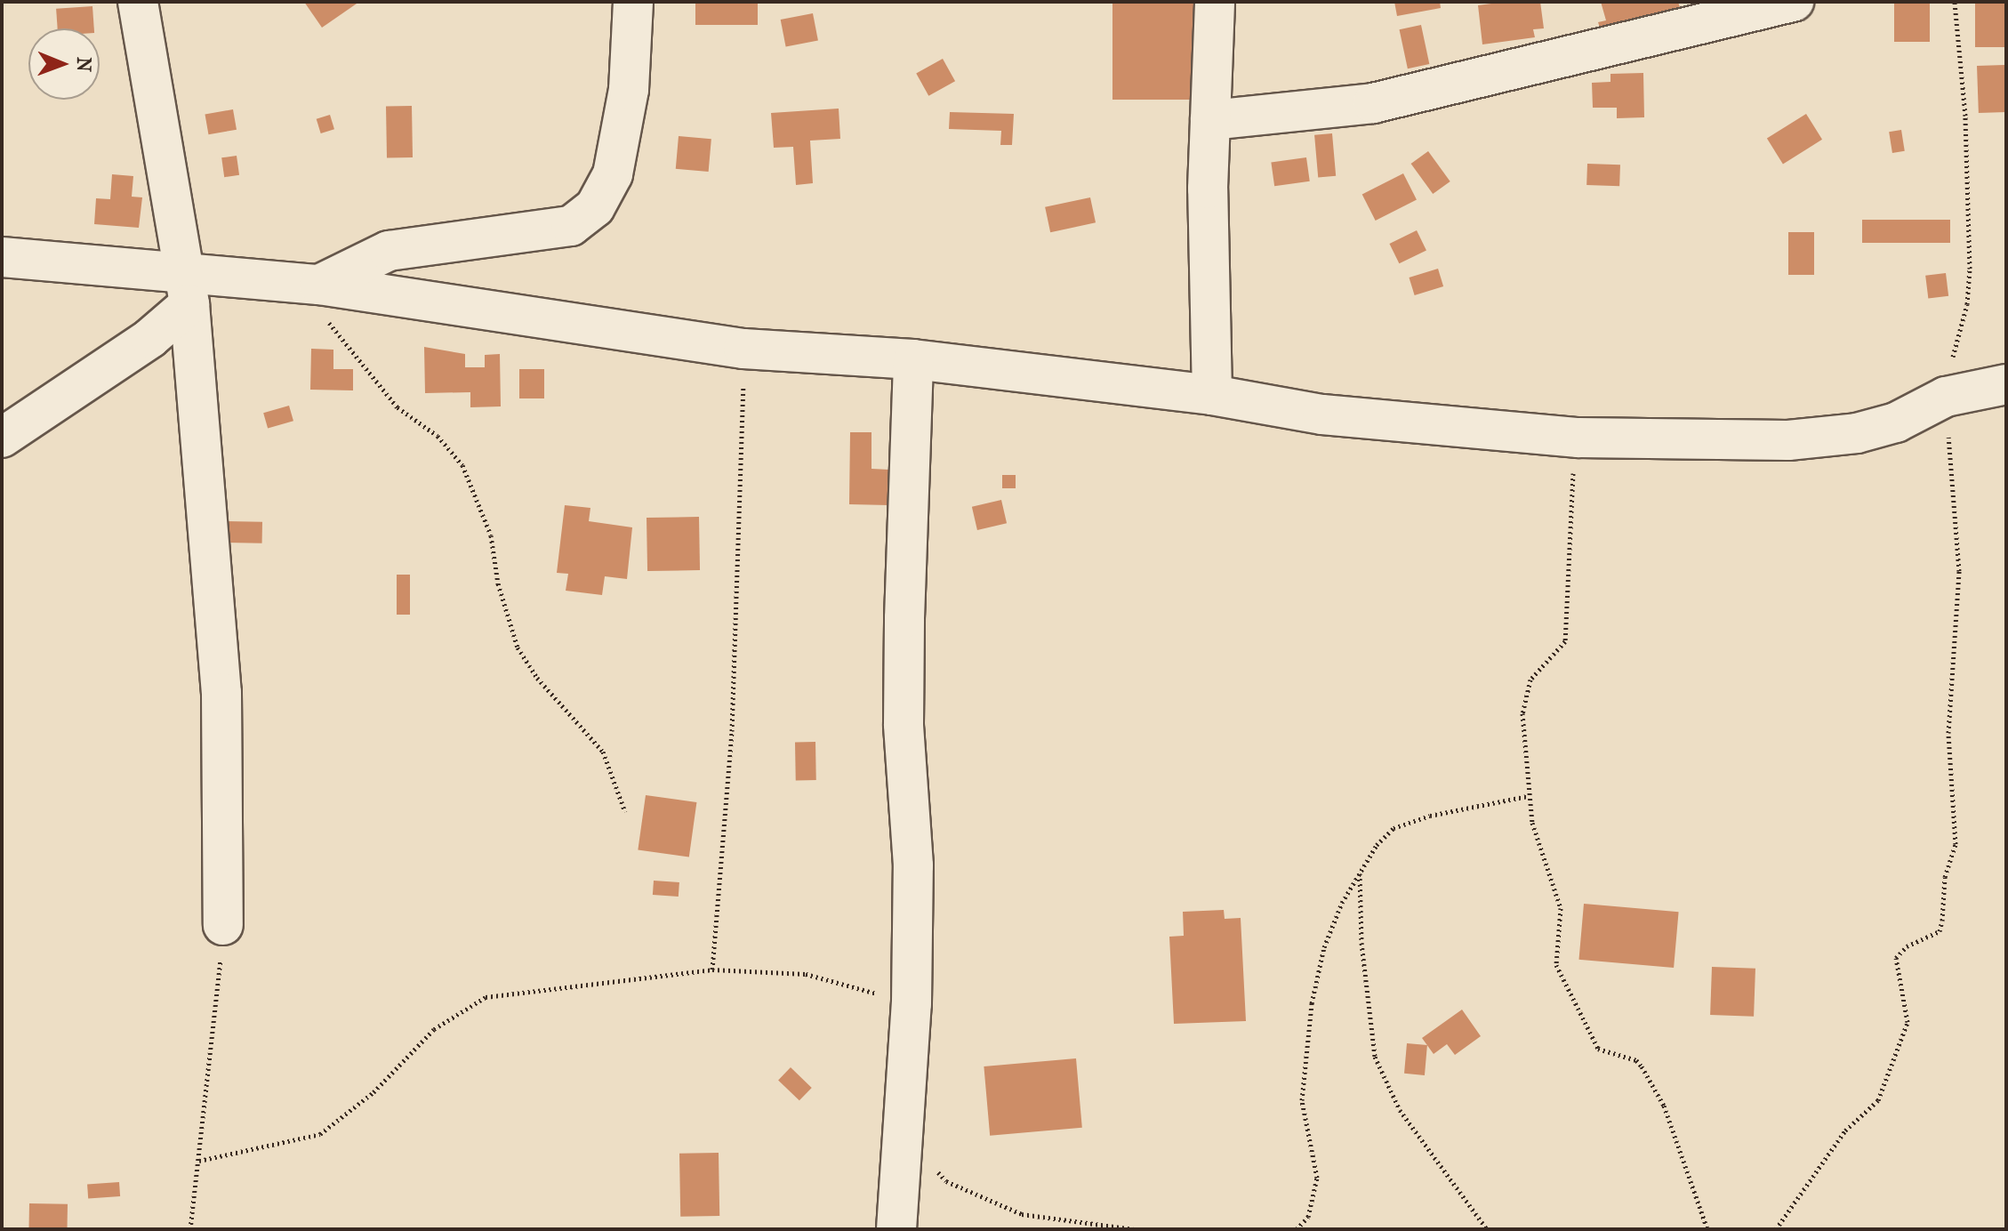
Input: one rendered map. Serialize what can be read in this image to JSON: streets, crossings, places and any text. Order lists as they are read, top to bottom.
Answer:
{
  "north": "right"
}
